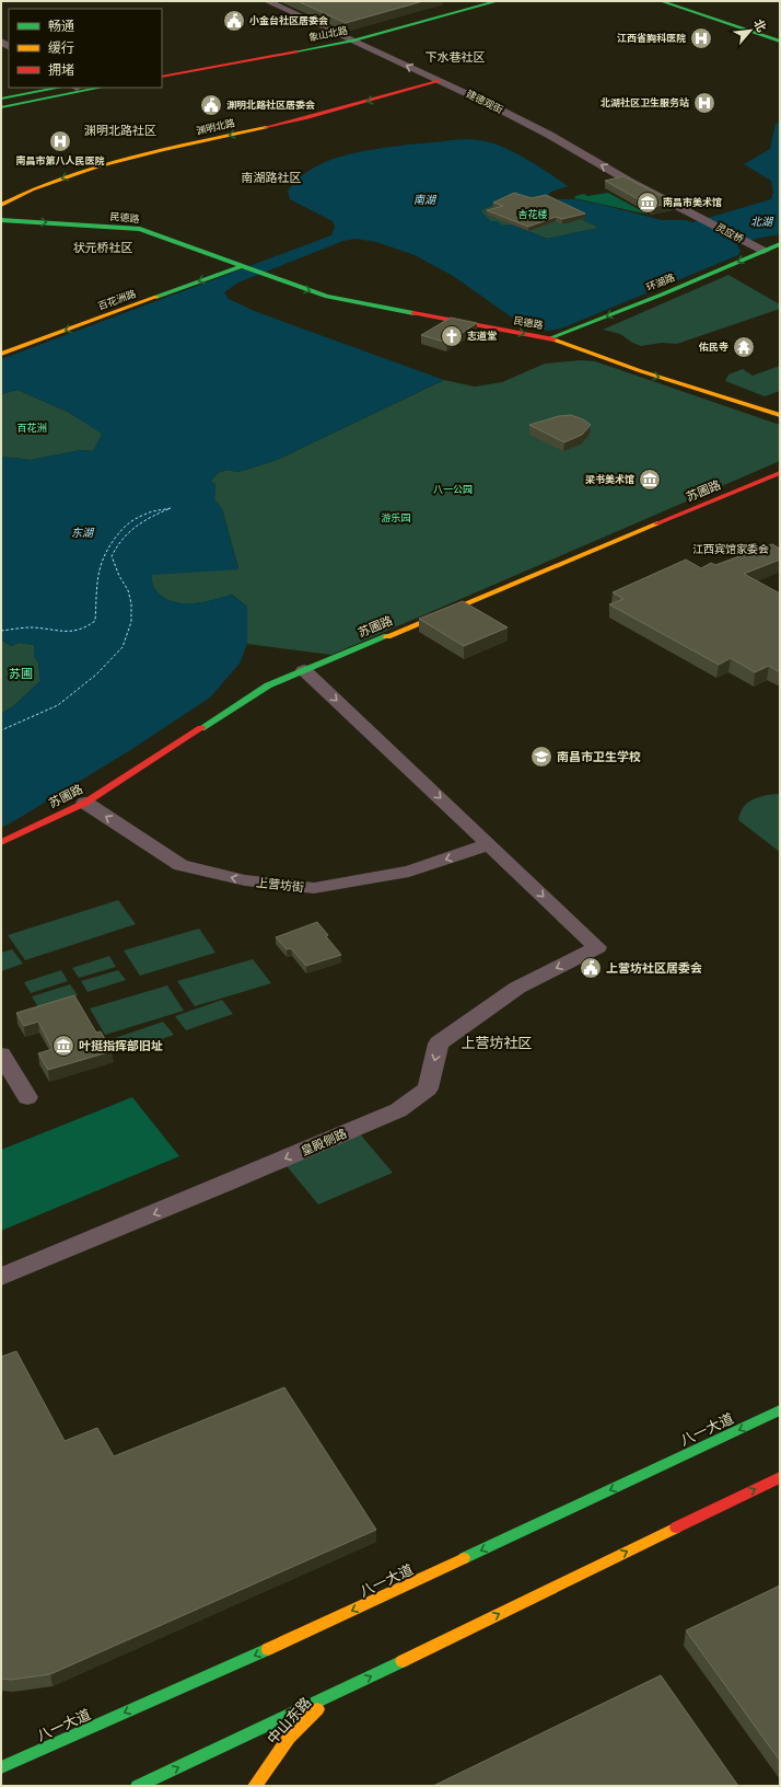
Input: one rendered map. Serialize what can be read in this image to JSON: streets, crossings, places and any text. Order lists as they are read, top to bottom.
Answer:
{
  "streets": {
    "main road": [
      "象山北路",
      "渊明北路",
      "民德路",
      "环湖路",
      "百花洲路",
      "苏圃路",
      "八一大道",
      "中山东路"
    ],
    "street": [
      "建德观街",
      "灵应桥",
      "上营坊街",
      "皇殿侧路"
    ]
  },
  "crossings": [
    ["象山北路", "建德观街"],
    ["建德观街", "渊明北路"],
    ["建德观街", "灵应桥"],
    ["民德路", "环湖路"],
    ["民德路", "百花洲路"],
    ["灵应桥", "环湖路"],
    ["苏圃路", "上营坊街"],
    ["上营坊街", "皇殿侧路"]
  ],
  "one_way": [
    "建德观街",
    "民德路",
    "环湖路",
    "百花洲路",
    "上营坊街"
  ],
  "districts": [
    "下水巷社区",
    "渊明北路社区",
    "南湖路社区",
    "状元桥社区",
    "江西宾馆家委会",
    "上营坊社区"
  ],
  "water": ["南湖", "北湖", "东湖"],
  "parks": [
    "杏花楼",
    "百花洲",
    "八一公园",
    "游乐园",
    "苏圃"
  ],
  "places": {
    "public building": ["小金台社区居委会", "渊明北路社区居委会", "上营坊社区居委会"],
    "hospital": ["江西省胸科医院", "北湖社区卫生服务站", "南昌市第八人民医院"],
    "museum": ["南昌市美术馆", "梁书美术馆", "叶挺指挥部旧址"],
    "church": ["志道堂"],
    "temple": ["佑民寺"],
    "school or university": ["南昌市卫生学校"]
  },
  "legend": ["畅通", "缓行", "拥堵"],
  "north": "top right"
}
